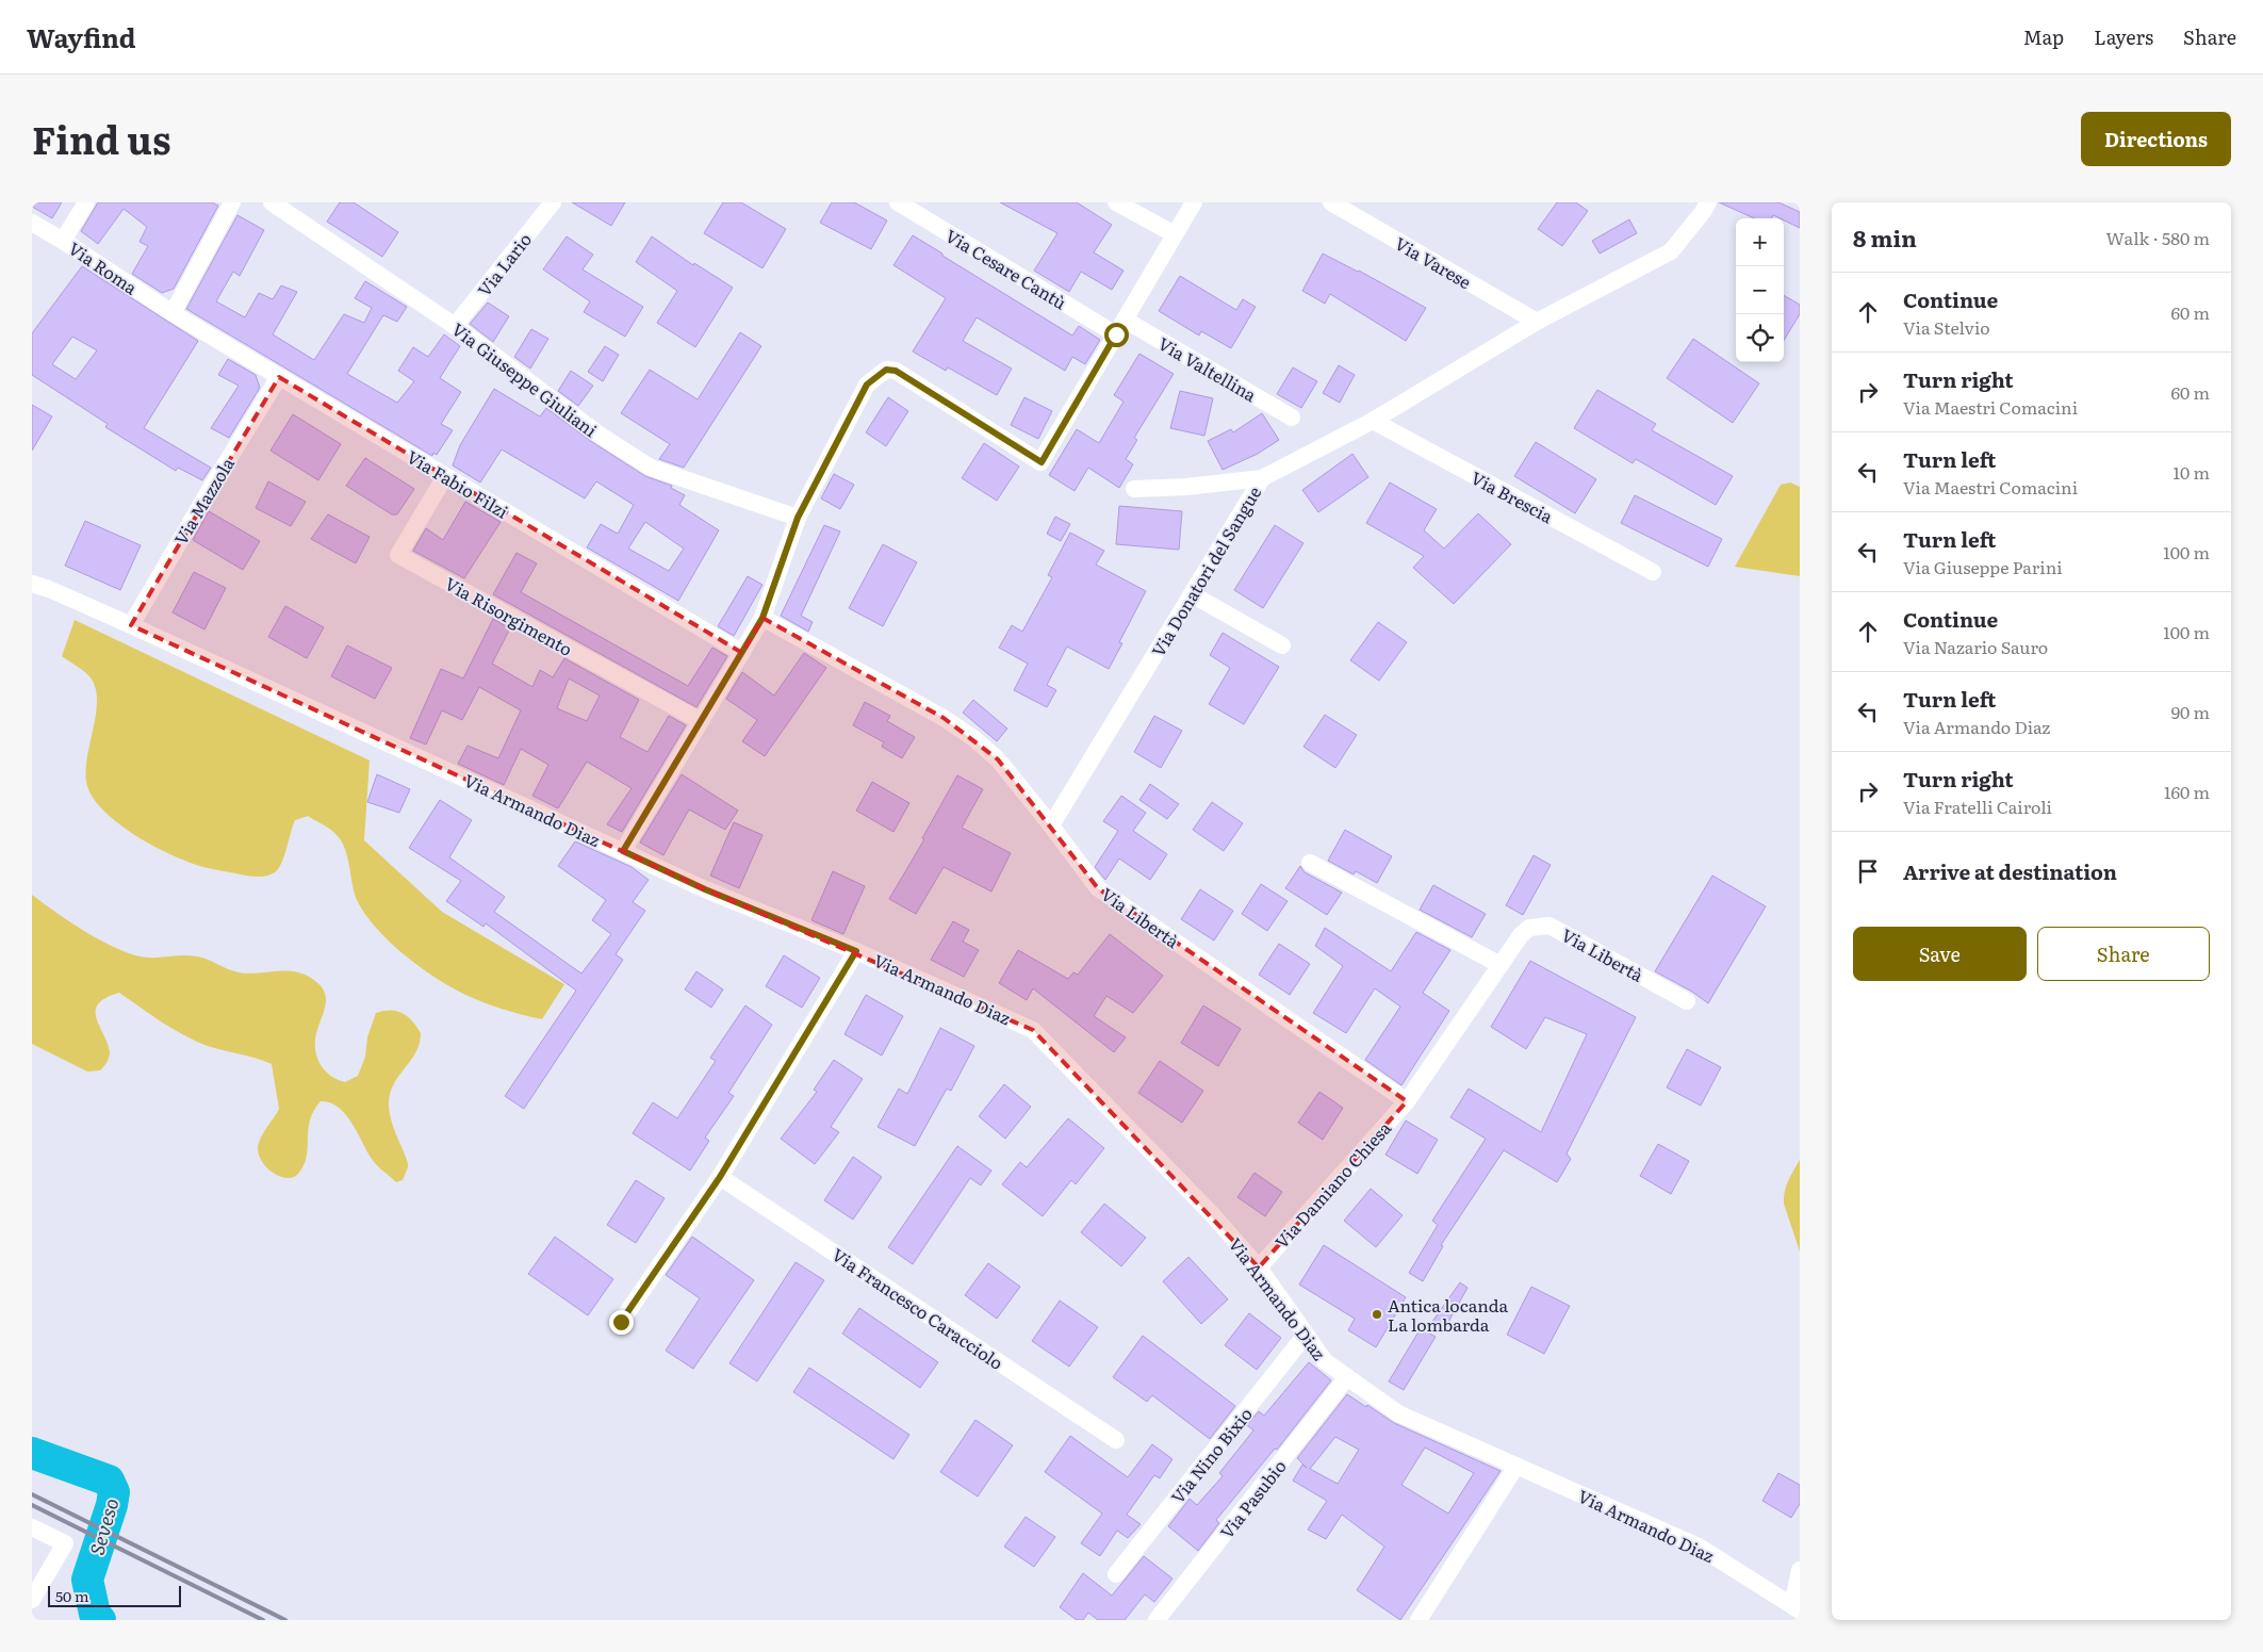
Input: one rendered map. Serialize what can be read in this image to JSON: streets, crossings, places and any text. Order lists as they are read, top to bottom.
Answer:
{
  "streets": {
    "street": [
      "Via Varese",
      "Via Lario",
      "Via Roma",
      "Via Cesare Cantù",
      "Via Valtellina",
      "Via Giuseppe Giuliani",
      "Via Fabio Filzi",
      "Via Brescia",
      "Via Mazzola",
      "Via Donatori del Sangue",
      "Via Risorgimento",
      "Via Armando Diaz",
      "Via Libertà",
      "Via Damiano Chiesa",
      "Via Francesco Caracciolo",
      "Via Nino Bixio",
      "Via Pasubio"
    ]
  },
  "crossings": [
    ["Via Varese", "Via Donatori del Sangue"],
    ["Via Lario", "Via Giuseppe Giuliani"],
    ["Via Roma", "Via Fabio Filzi"],
    ["Via Cesare Cantù", "Via Valtellina"],
    ["Via Fabio Filzi", "Via Mazzola"],
    ["Via Fabio Filzi", "Via Risorgimento"],
    ["Via Brescia", "Via Donatori del Sangue"],
    ["Via Mazzola", "Via Armando Diaz"],
    ["Via Donatori del Sangue", "Via Libertà"],
    ["Via Armando Diaz", "Via Damiano Chiesa"],
    ["Via Armando Diaz", "Via Nino Bixio"],
    ["Via Armando Diaz", "Via Pasubio"],
    ["Via Libertà", "Via Damiano Chiesa"]
  ],
  "water": ["Seveso"],
  "places": ["Antica locanda La lombarda"],
  "scale_bar": "50 m",
  "page": {
    "header": "Wayfind",
    "nav": ["Map", "Layers", "Share"],
    "title": "Find us",
    "buttons": [
      "Directions",
      ["Save", "Share"]
    ],
    "heading": ["8 min", "Walk · 580 m"],
    "map_buttons": ["+", "−"],
    "list": [
      ["Continue", "Via Stelvio", "60 m"],
      ["Turn right", "Via Maestri Comacini", "60 m"],
      ["Turn left", "Via Maestri Comacini", "10 m"],
      ["Turn left", "Via Giuseppe Parini", "100 m"],
      ["Continue", "Via Nazario Sauro", "100 m"],
      ["Turn left", "Via Armando Diaz", "90 m"],
      ["Turn right", "Via Fratelli Cairoli", "160 m"],
      "Arrive at destination"
    ],
    "scale": "50 m"
  }
}
